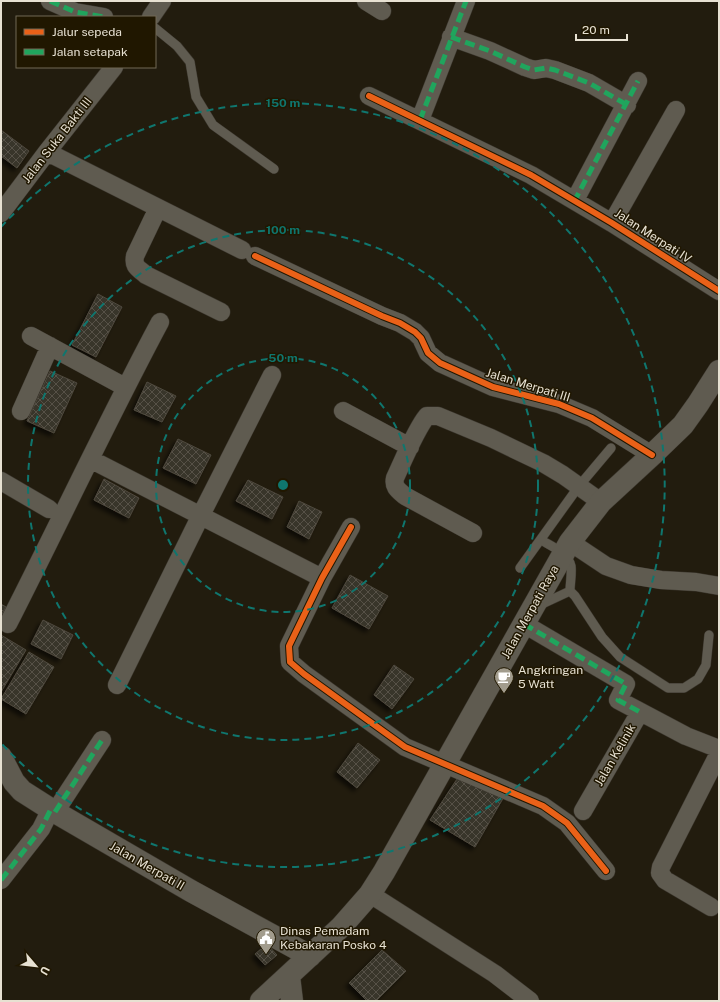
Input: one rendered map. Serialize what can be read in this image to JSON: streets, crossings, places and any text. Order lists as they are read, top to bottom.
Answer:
{
  "streets": {
    "main road": ["Jalan Merpati Raya", "Jalan Merpati II"],
    "street": [
      "Jalan Suka Bakti III",
      "Jalan Merpati IV",
      "Jalan Merpati III",
      "Jalan Kelinik"
    ]
  },
  "crossings": [
    ["Jalan Suka Bakti III", "Jalan Merpati III"],
    ["Jalan Merpati III", "Jalan Merpati Raya"],
    ["Jalan Merpati Raya", "Jalan Merpati II"]
  ],
  "places": {
    "cafe": ["Angkringan 5 Watt"],
    "public building": ["Dinas Pemadam Kebakaran Posko 4"]
  },
  "legend": ["Jalur sepeda", "Jalan setapak"],
  "scale_bar": "20 m",
  "north": "bottom right",
  "rings": ["150 m", "100 m", "50 m"]
}
